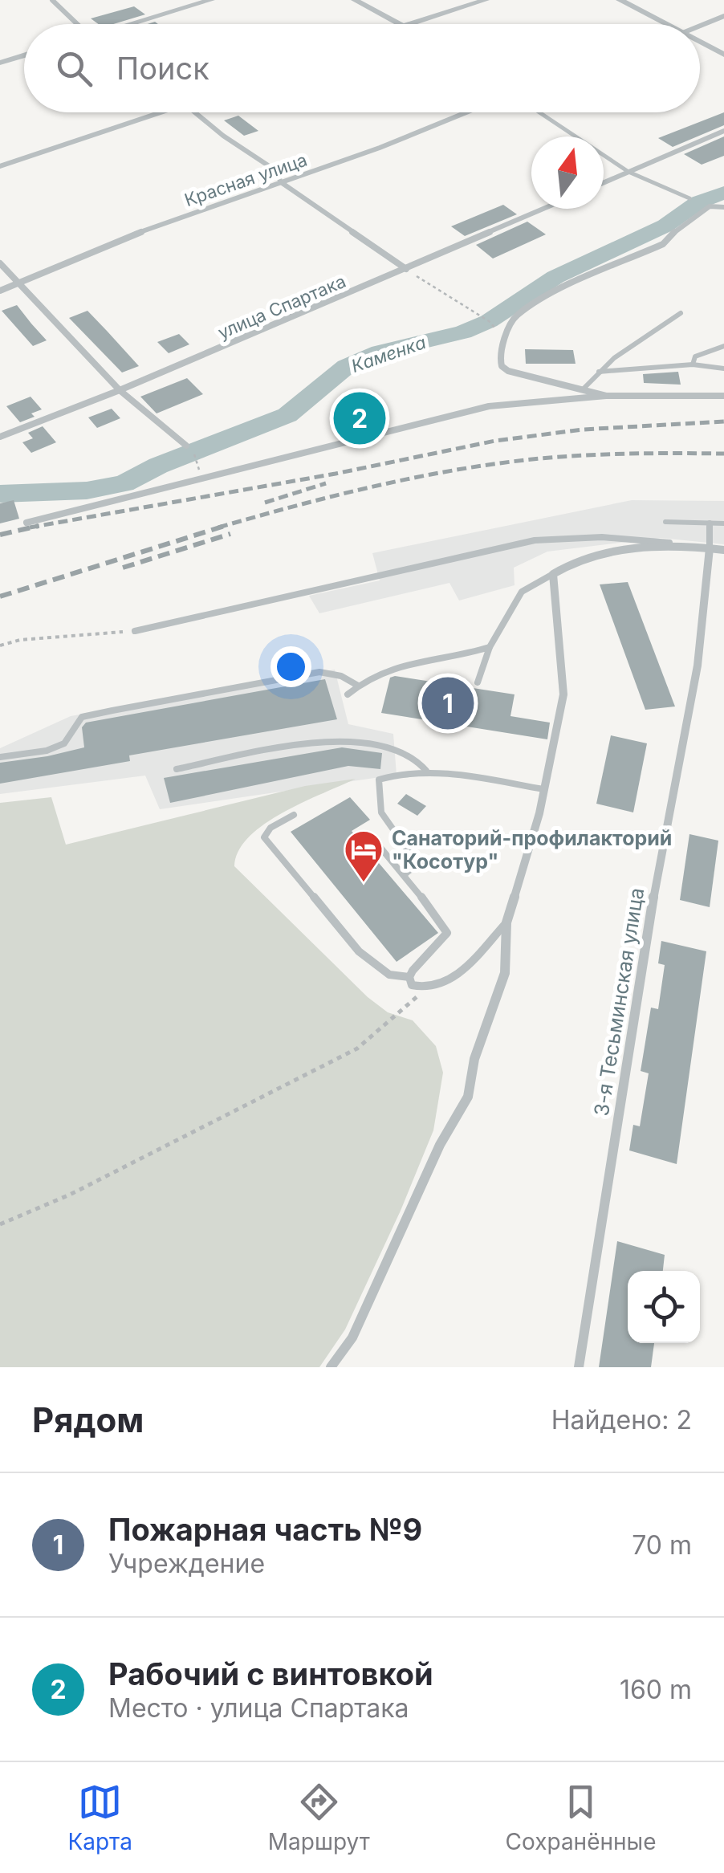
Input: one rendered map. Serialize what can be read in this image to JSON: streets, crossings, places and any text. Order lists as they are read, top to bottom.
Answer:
{
  "streets": {
    "street": ["Красная улица", "улица Спартака", "3-я Тесьминская улица"]
  },
  "water": ["Каменка"],
  "places": {
    "hotel": ["Санаторий-профилакторий \"Косотур\""]
  },
  "north": "top",
  "page": {
    "search": "Поиск",
    "pins": ["2", "1"],
    "heading": ["Рядом", "Найдено: 2"],
    "list": [
      {
        "mark": "1",
        "name": "Пожарная часть №9",
        "note": "Учреждение",
        "value": "70 m"
      },
      {
        "mark": "2",
        "name": "Рабочий с винтовкой",
        "note": "Место · улица Спартака",
        "value": "160 m"
      }
    ],
    "nav": ["Карта", "Маршрут", "Сохранённые"]
  }
}
